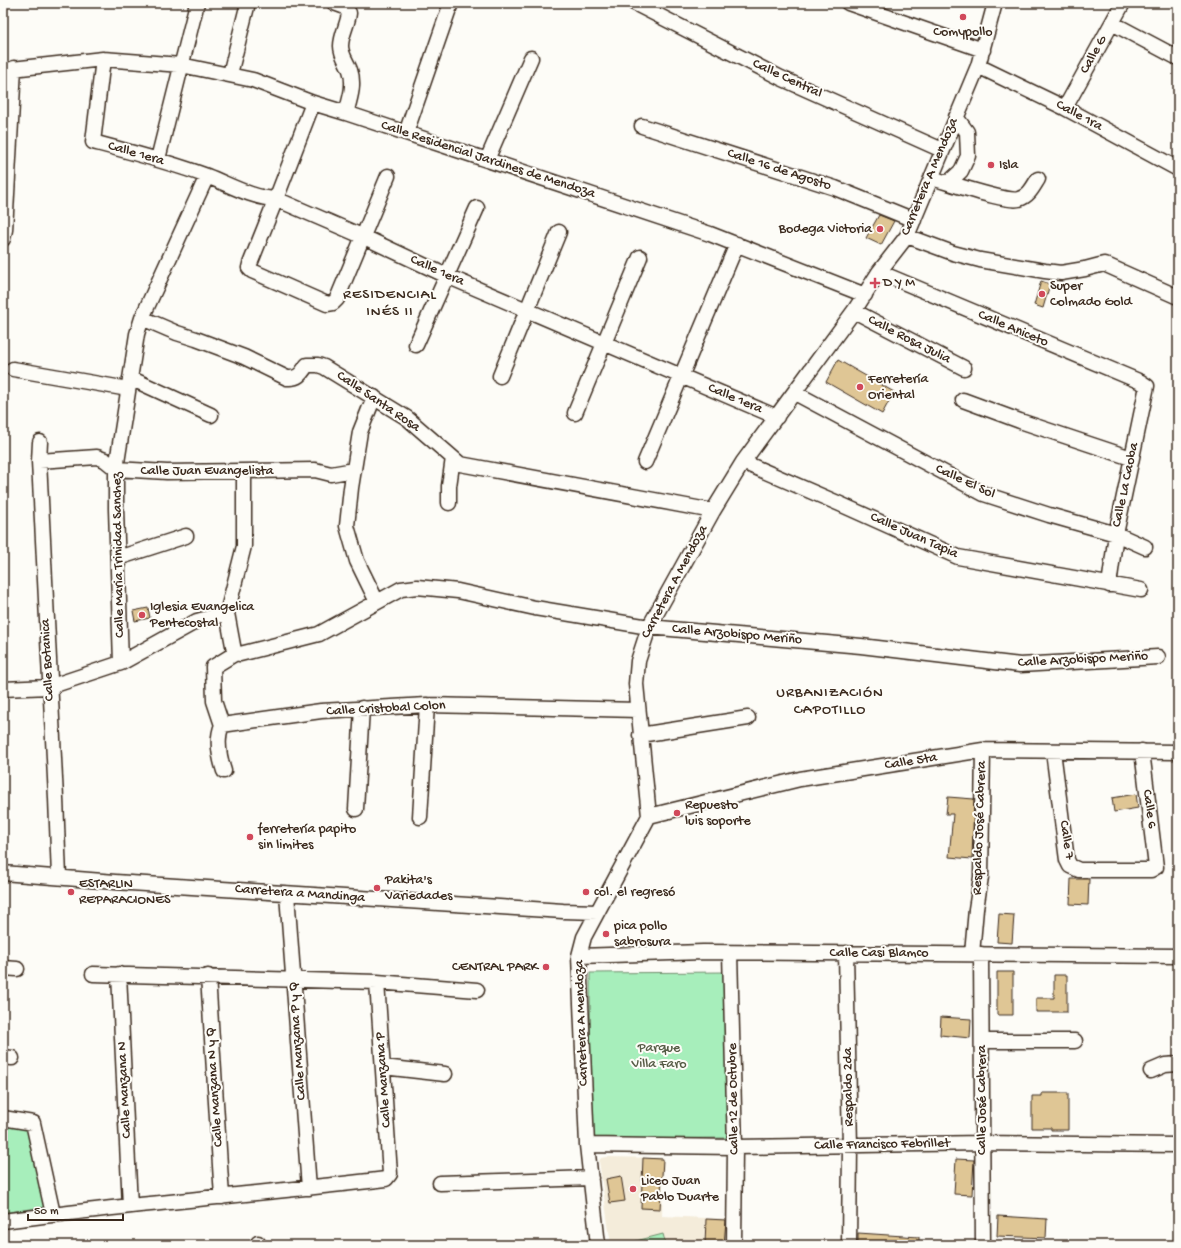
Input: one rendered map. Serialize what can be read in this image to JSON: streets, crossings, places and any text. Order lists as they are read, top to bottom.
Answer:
{
  "streets": {
    "street": [
      "Calle G",
      "Calle Central",
      "Calle 1ra",
      "Calle 1era",
      "Calle Residencial Jardines de Mendoza",
      "Calle 16 de Agosto",
      "Carretera A Mendoza",
      "Calle Aniceto",
      "Calle Rosa Julia",
      "Calle Santa Rosa",
      "Calle Juan Evangelista",
      "Calle El Sol",
      "Calle La Caoba",
      "Calle Juan Tapia",
      "Calle Maria Trinidad Sanchez",
      "Calle Arzobispo Meriño",
      "Calle Botanica",
      "Calle Cristobal Colon",
      "Calle 5ta",
      "Calle 6",
      "Respaldo José Cabrera",
      "Calle 7",
      "Carretera a Mandinga",
      "Calle Casi Blamco",
      "Calle Manzana P y Q",
      "Calle Manzana P",
      "Calle Manzana N y Q",
      "Respaldo 2da",
      "Calle Manzana N",
      "Calle 12 de Octubre",
      "Calle José Cabrera",
      "Calle Francisco Febrillet"
    ]
  },
  "crossings": [
    ["Calle G", "Calle 1ra"],
    ["Calle Central", "Carretera A Mendoza"],
    ["Calle 1ra", "Carretera A Mendoza"],
    ["Calle 1era", "Calle Residencial Jardines de Mendoza"],
    ["Calle 1era", "Carretera A Mendoza"],
    ["Calle 1era", "Calle Maria Trinidad Sanchez"],
    ["Calle Residencial Jardines de Mendoza", "Carretera A Mendoza"],
    ["Calle 16 de Agosto", "Carretera A Mendoza"],
    ["Carretera A Mendoza", "Calle Aniceto"],
    ["Carretera A Mendoza", "Calle Rosa Julia"],
    ["Carretera A Mendoza", "Calle Santa Rosa"],
    ["Carretera A Mendoza", "Calle El Sol"],
    ["Carretera A Mendoza", "Calle Juan Tapia"],
    ["Carretera A Mendoza", "Calle Arzobispo Meriño"],
    ["Carretera A Mendoza", "Calle Cristobal Colon"],
    ["Carretera A Mendoza", "Calle 5ta"],
    ["Carretera A Mendoza", "Carretera a Mandinga"],
    ["Carretera A Mendoza", "Calle Casi Blamco"],
    ["Carretera A Mendoza", "Calle Francisco Febrillet"],
    ["Calle Aniceto", "Calle La Caoba"],
    ["Calle Santa Rosa", "Calle Maria Trinidad Sanchez"],
    ["Calle Juan Evangelista", "Calle Maria Trinidad Sanchez"],
    ["Calle Juan Evangelista", "Calle Botanica"],
    ["Calle El Sol", "Calle La Caoba"],
    ["Calle La Caoba", "Calle Juan Tapia"],
    ["Calle Botanica", "Carretera a Mandinga"],
    ["Calle 5ta", "Calle 6"],
    ["Calle 5ta", "Respaldo José Cabrera"],
    ["Calle 5ta", "Calle 7"],
    ["Calle 6", "Calle 7"],
    ["Respaldo José Cabrera", "Calle Casi Blamco"],
    ["Respaldo José Cabrera", "Calle José Cabrera"],
    ["Carretera a Mandinga", "Calle Manzana P y Q"],
    ["Calle Casi Blamco", "Respaldo 2da"],
    ["Calle Casi Blamco", "Calle 12 de Octubre"],
    ["Calle Casi Blamco", "Calle José Cabrera"],
    ["Calle Manzana P y Q", "Calle Manzana P"],
    ["Respaldo 2da", "Calle Francisco Febrillet"],
    ["Calle 12 de Octubre", "Calle Francisco Febrillet"],
    ["Calle José Cabrera", "Calle Francisco Febrillet"]
  ],
  "districts": ["RESIDENCIAL INÉS II", "URBANIZACIÓN CAPOTILLO"],
  "parks": ["Parque Villa Faro"],
  "places": {
    "other": [
      "Comypollo",
      "Isla",
      "Bodega Victoria",
      "Super Colmado Gold",
      "Ferretería Oriental",
      "Iglesia Evangelica Pentecostal",
      "Repuesto luis soporte",
      "ferretería papito sin limites",
      "Pakita's Variedades",
      "ESTARLIN REPARACIONES",
      "col. el regresó",
      "pica pollo sabrosura",
      "CENTRAL PARK",
      "Liceo Juan Pablo Duarte"
    ],
    "health": ["D Y M"]
  },
  "scale_bar": "50 m"
}
